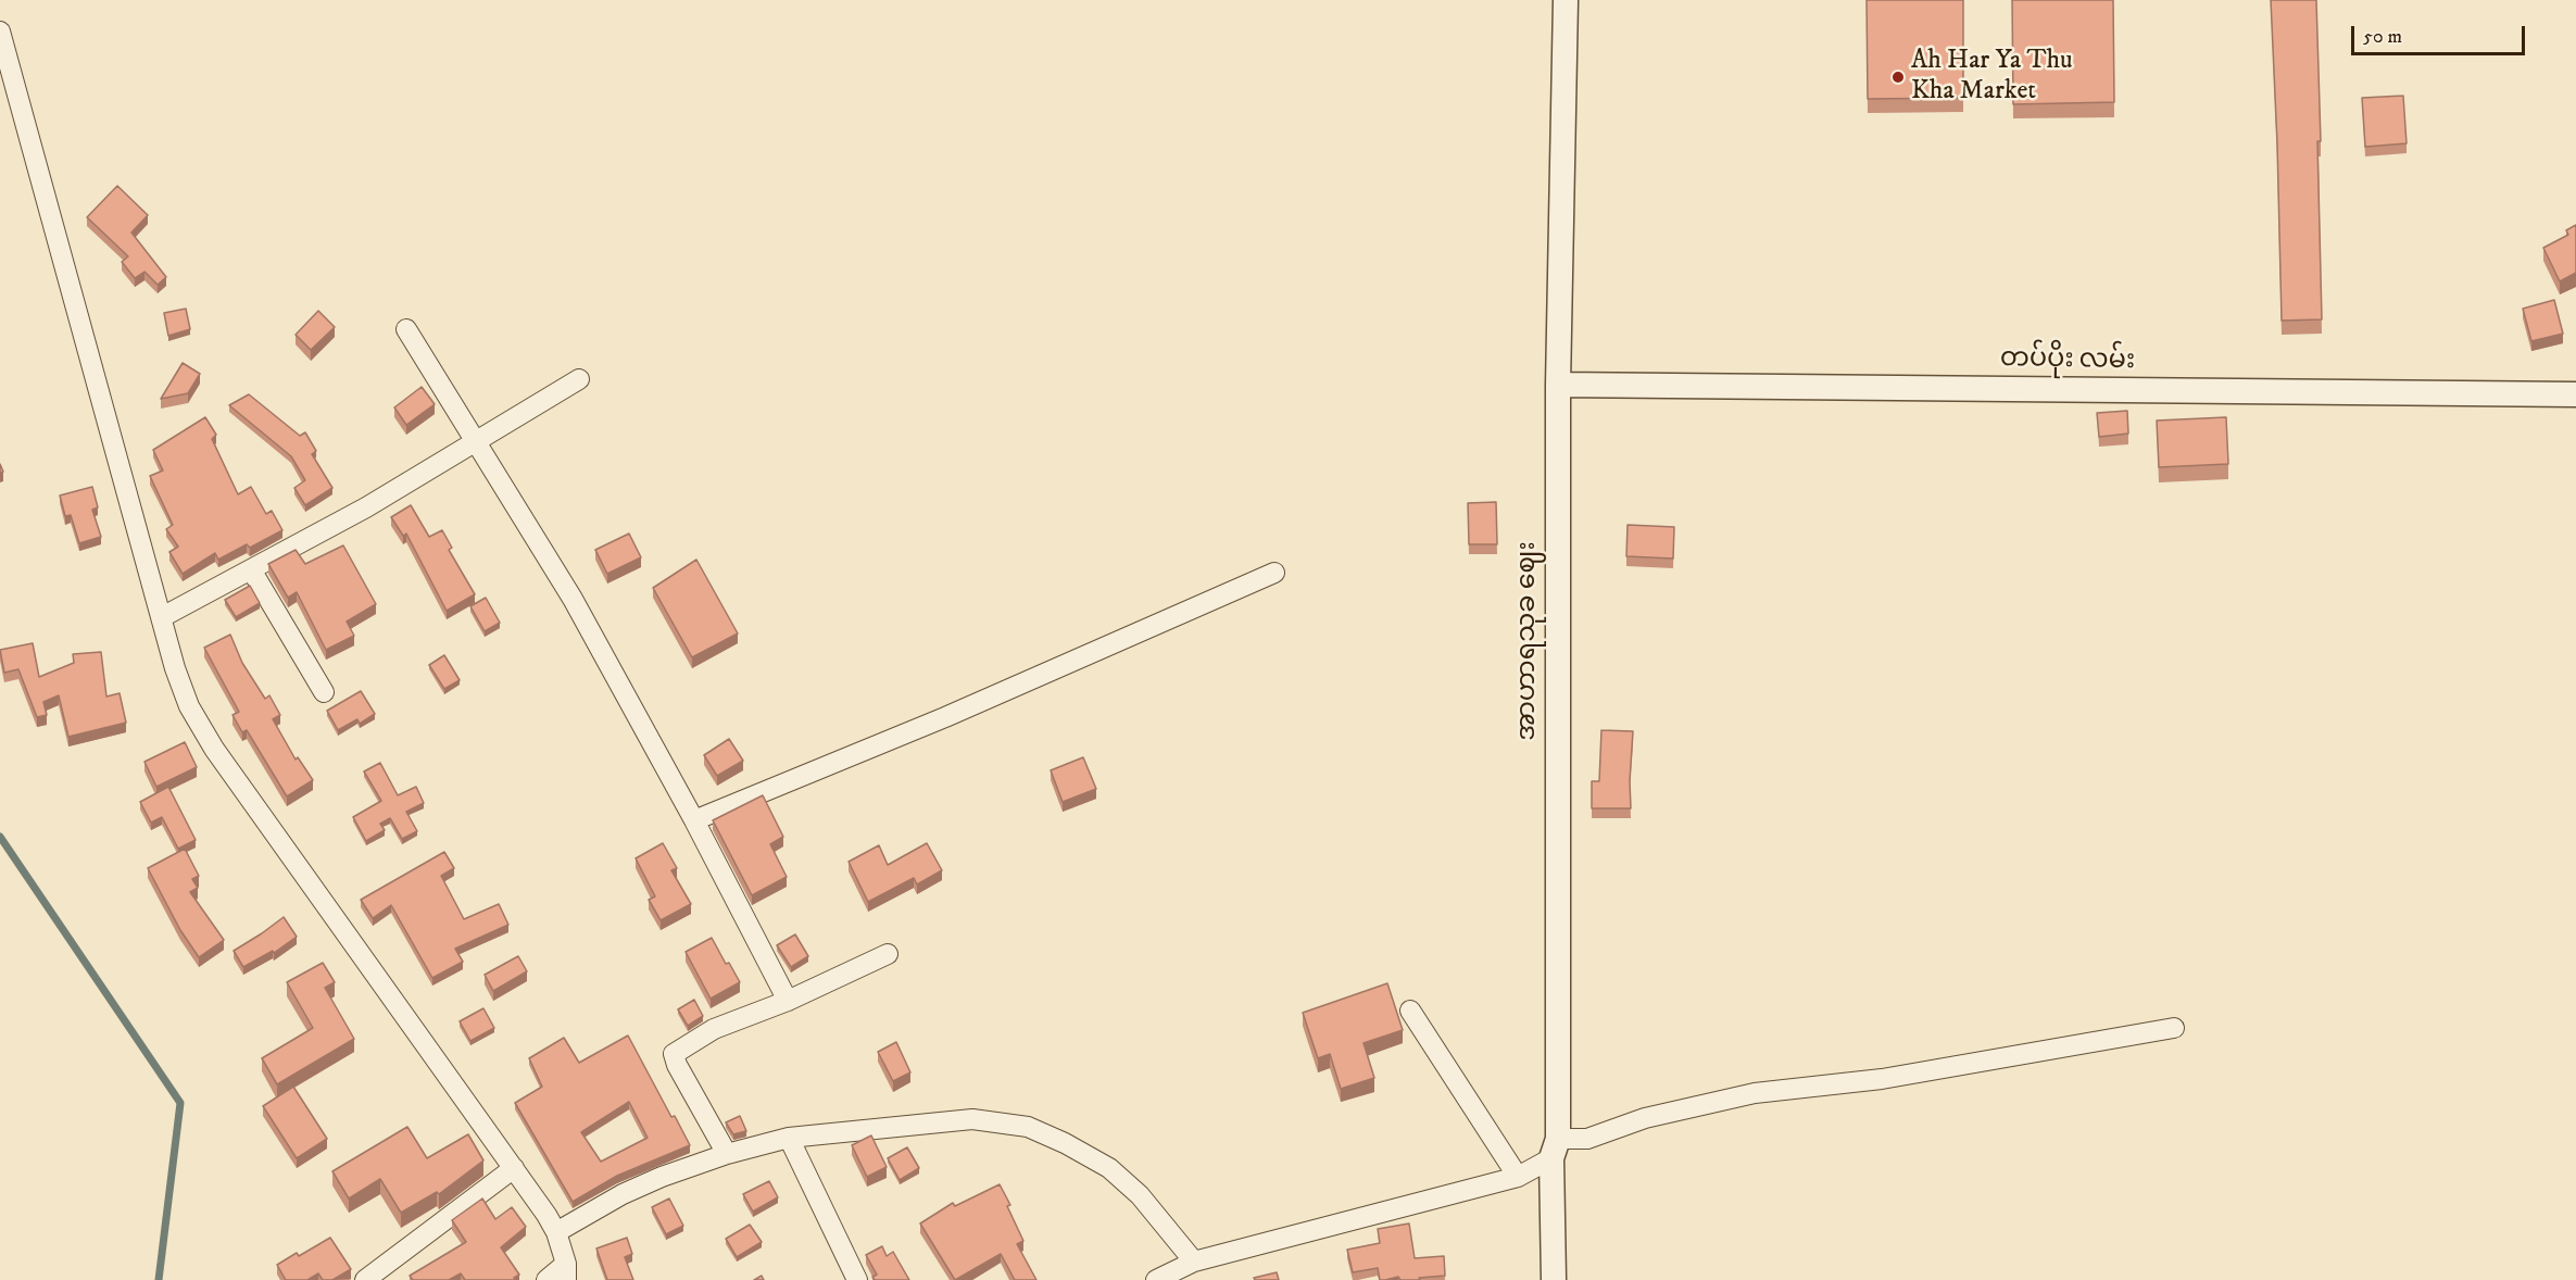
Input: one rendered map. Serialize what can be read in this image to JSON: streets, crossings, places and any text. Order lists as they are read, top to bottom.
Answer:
{
  "streets": {
    "street": ["တပ်ပိုး လမ်း", "အာဟာရသုခ ဈေး"]
  },
  "crossings": [
    ["တပ်ပိုး လမ်း", "အာဟာရသုခ ဈေး"]
  ],
  "places": ["Ah Har Ya Thu Kha Market"],
  "scale_bar": "50 m"
}
